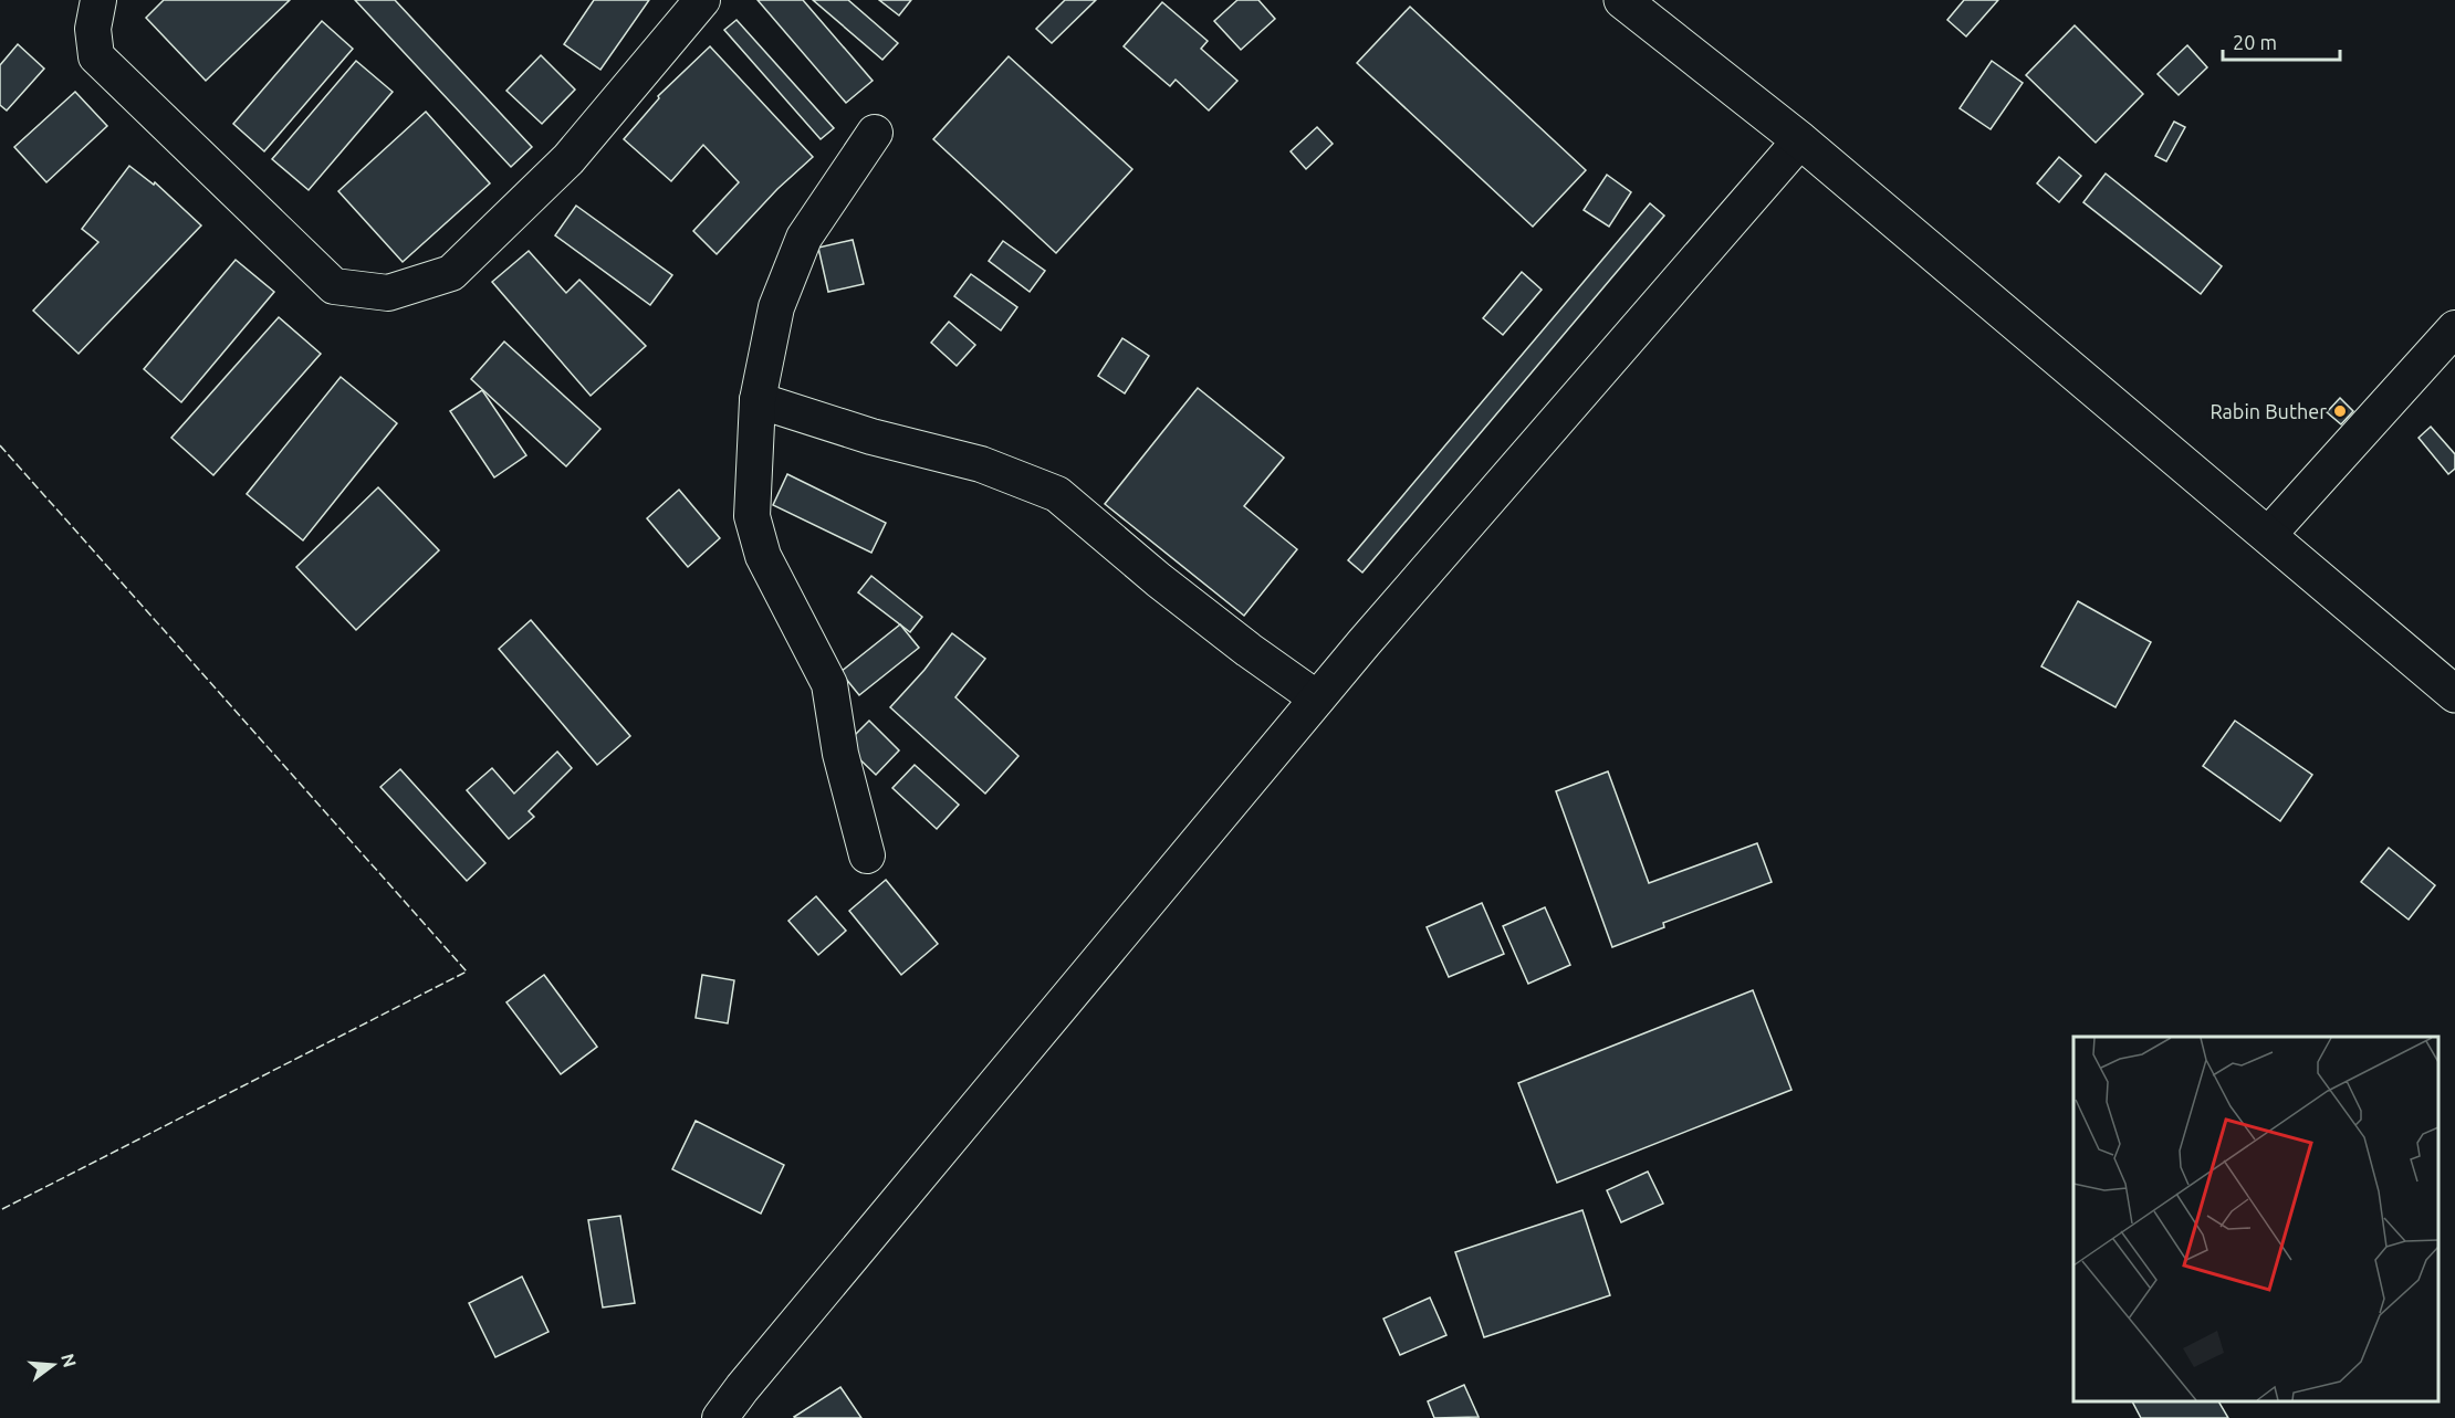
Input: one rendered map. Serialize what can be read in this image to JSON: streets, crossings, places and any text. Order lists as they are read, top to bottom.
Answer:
{
  "places": ["Rabin Buther"],
  "scale_bar": "20 m",
  "north": "right"
}
